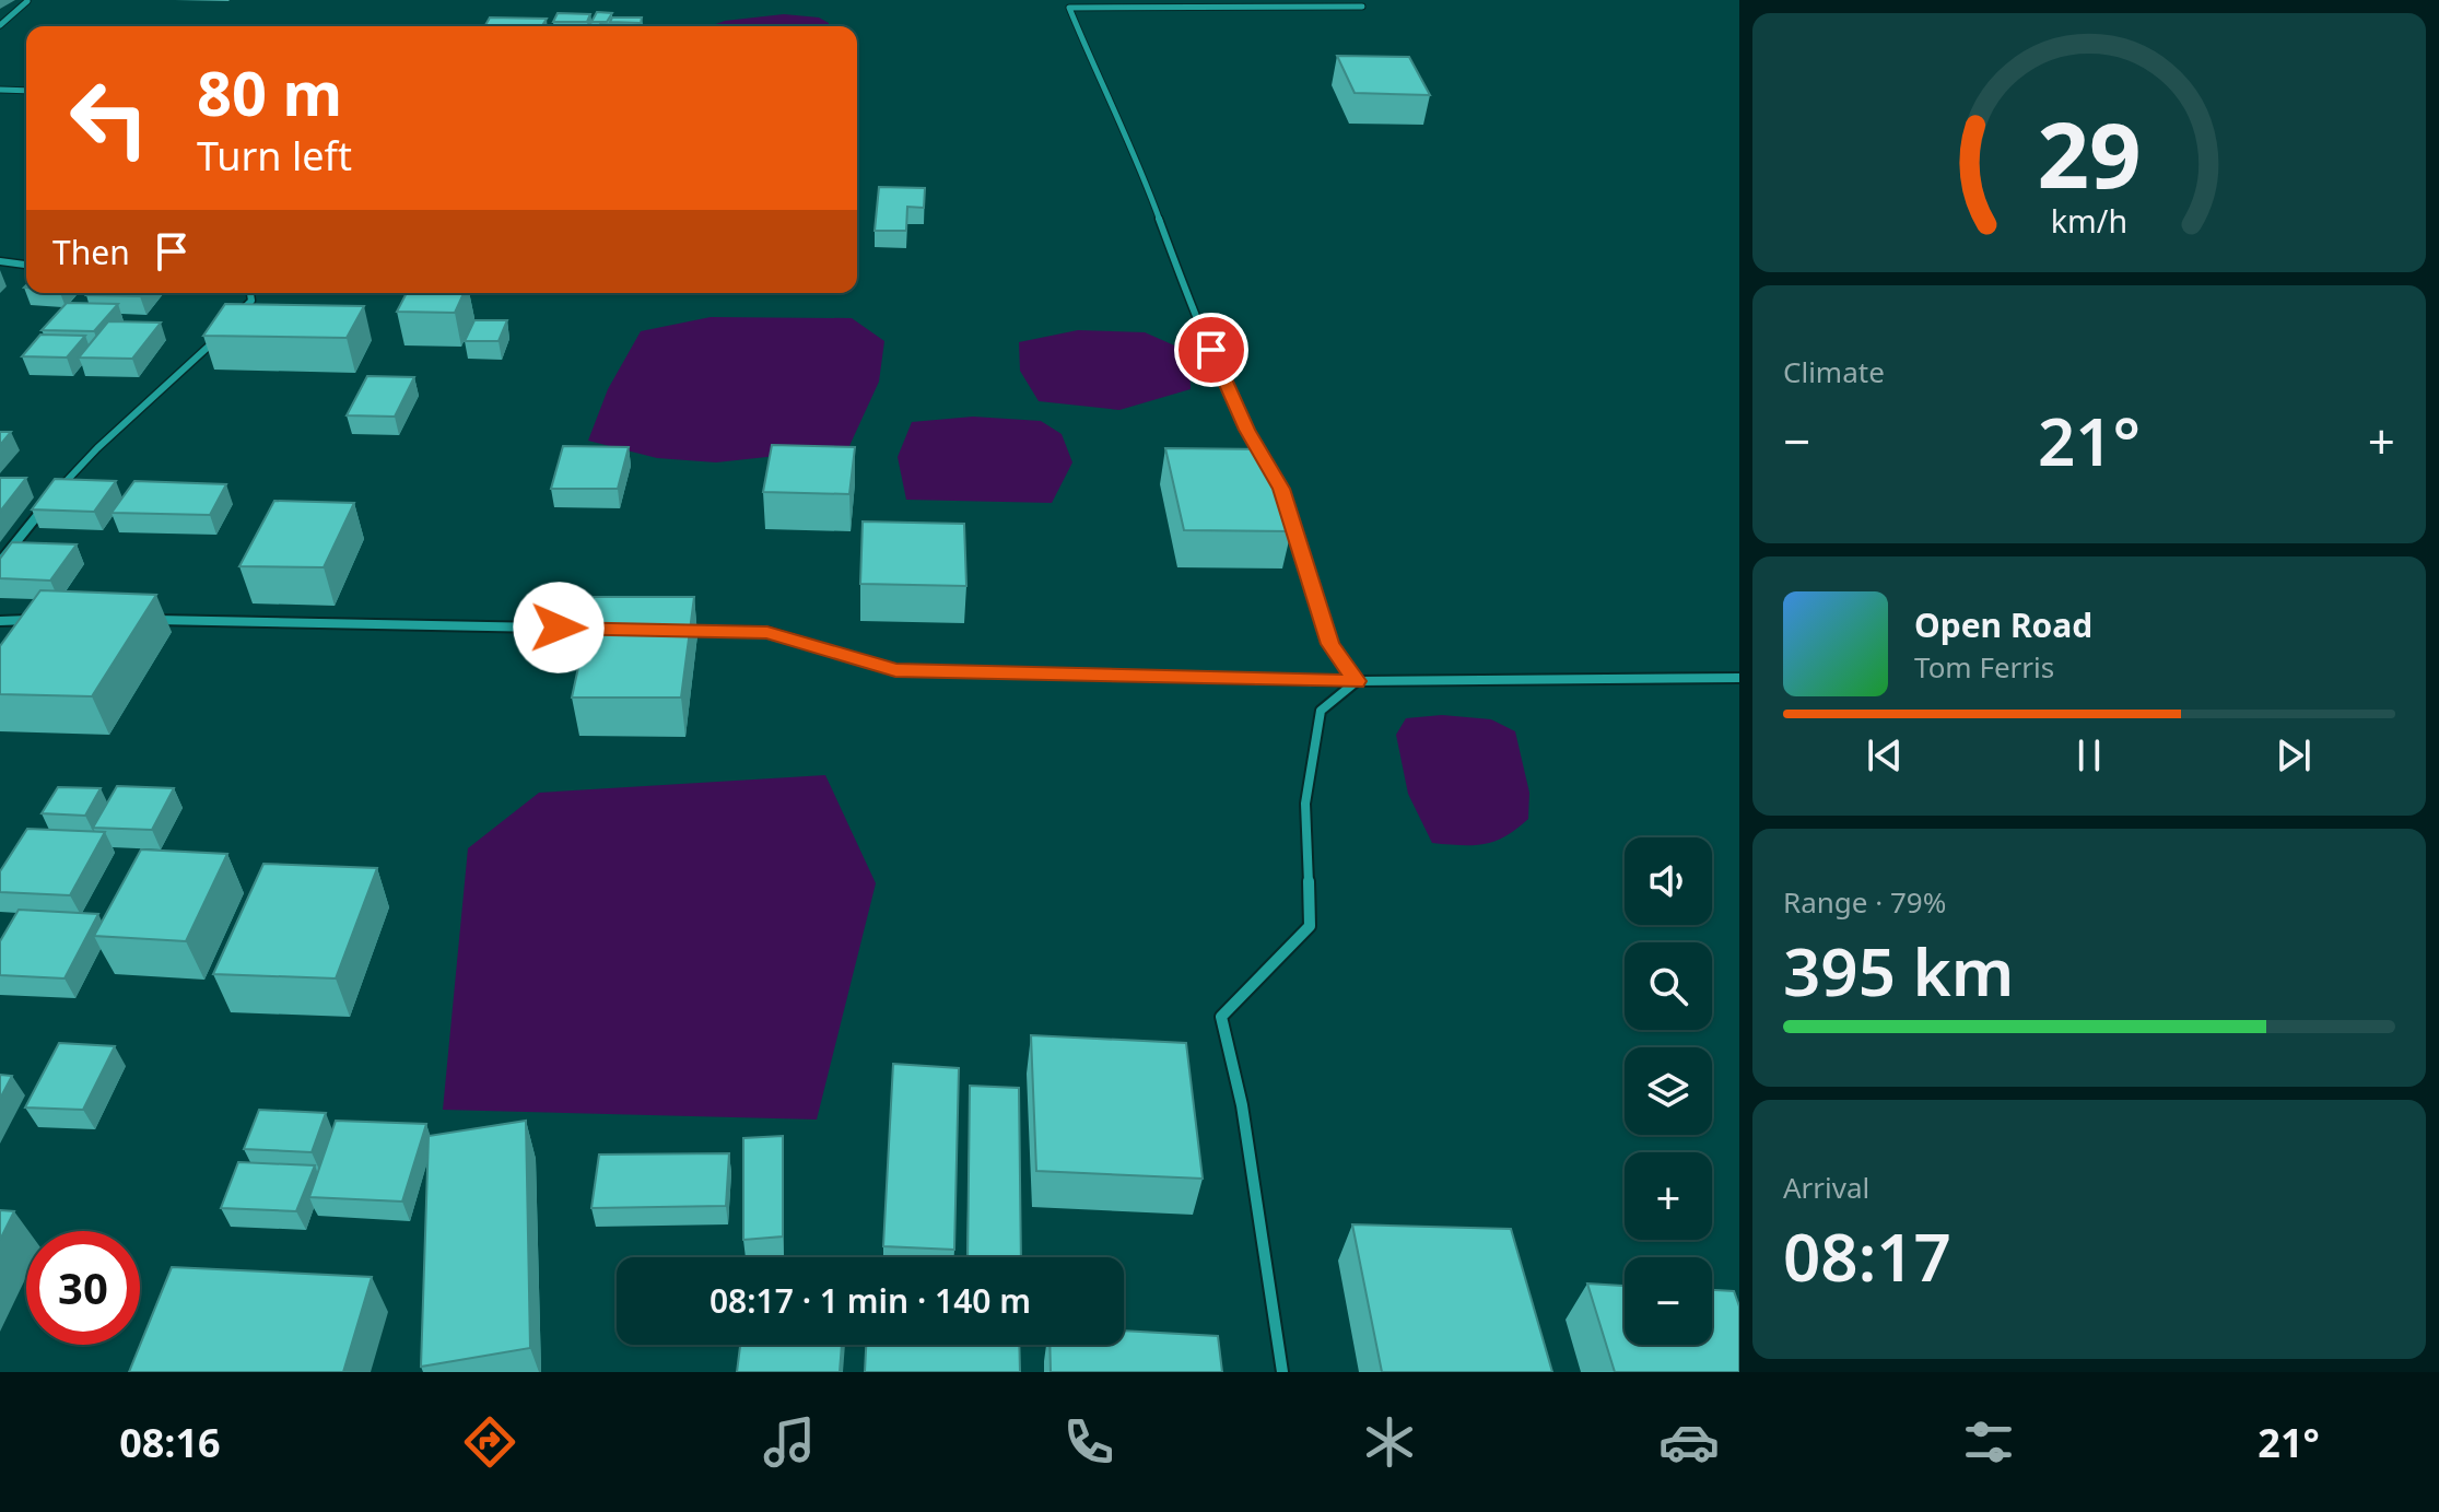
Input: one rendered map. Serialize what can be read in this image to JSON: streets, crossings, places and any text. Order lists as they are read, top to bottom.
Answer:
{
  "page": {
    "turn": ["80 m", "Turn left"],
    "then": "Then",
    "tile": [
      "Climate",
      ["Range · 79%", "395 km"],
      ["Arrival", "08:17"]
    ],
    "heat": ["−", "21°", "+"],
    "song": ["Open Road", "Tom Ferris"],
    "map_buttons": ["+", "−"],
    "limit": "30",
    "trip": "08:17 · 1 min · 140 m",
    "tabs": ["08:16", "21°"],
    "gauge": ["29", "km/h"]
  }
}
